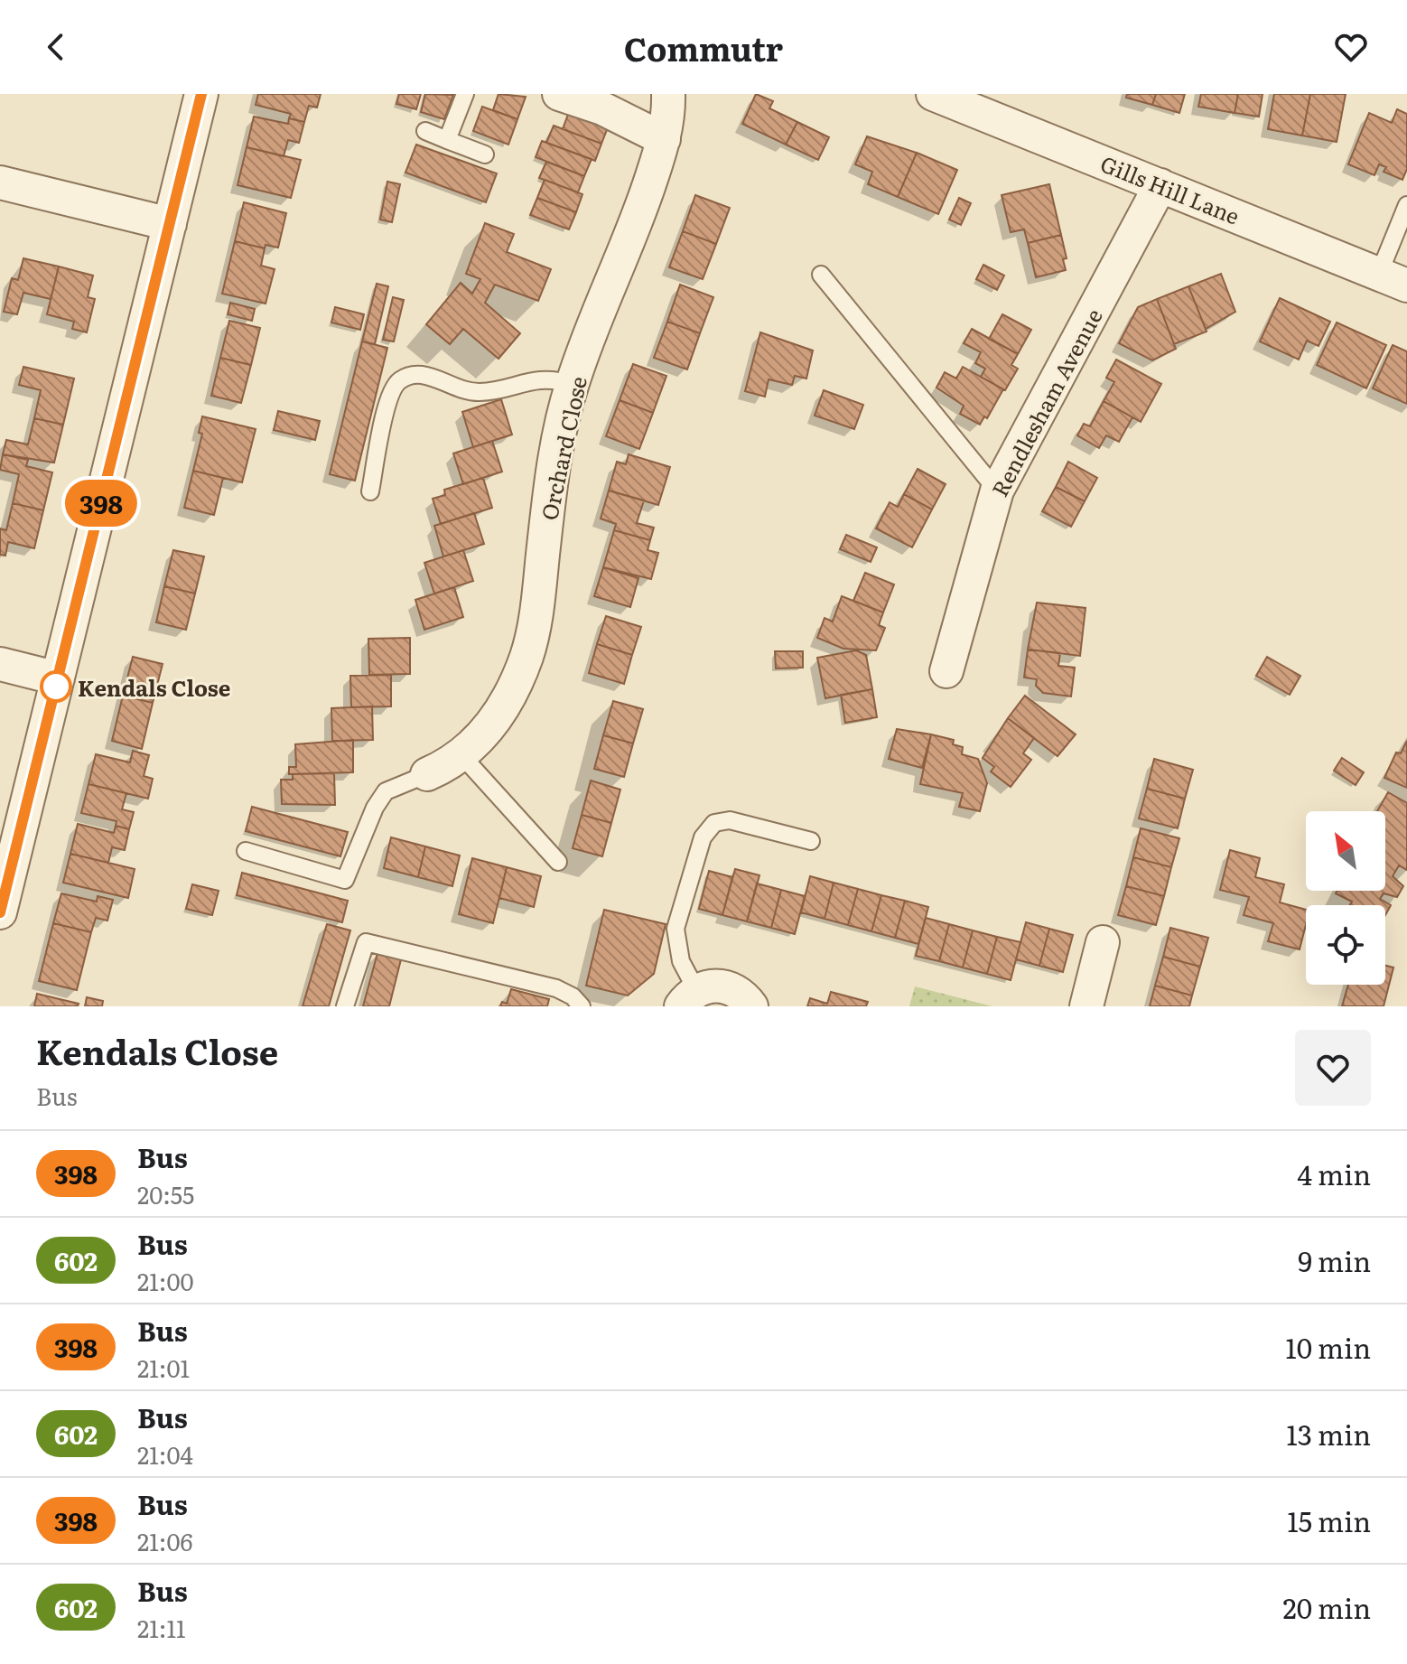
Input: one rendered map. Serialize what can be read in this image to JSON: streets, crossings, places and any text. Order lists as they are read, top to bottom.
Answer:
{
  "streets": {
    "street": ["Gills Hill Lane", "Rendlesham Avenue", "Orchard Close"]
  },
  "crossings": [
    ["Gills Hill Lane", "Rendlesham Avenue"]
  ],
  "places": ["Kendals Close"],
  "lines": ["bus line 398"],
  "north": "top left",
  "page": {
    "header": "Commutr",
    "on_map": "398",
    "heading": ["Kendals Close", "Bus"],
    "list": [
      {
        "mark": "398",
        "name": "Bus",
        "note": "20:55",
        "value": "4 min"
      },
      {
        "mark": "602",
        "name": "Bus",
        "note": "21:00",
        "value": "9 min"
      },
      {
        "mark": "398",
        "name": "Bus",
        "note": "21:01",
        "value": "10 min"
      },
      {
        "mark": "602",
        "name": "Bus",
        "note": "21:04",
        "value": "13 min"
      },
      {
        "mark": "398",
        "name": "Bus",
        "note": "21:06",
        "value": "15 min"
      },
      {
        "mark": "602",
        "name": "Bus",
        "note": "21:11",
        "value": "20 min"
      }
    ]
  }
}
